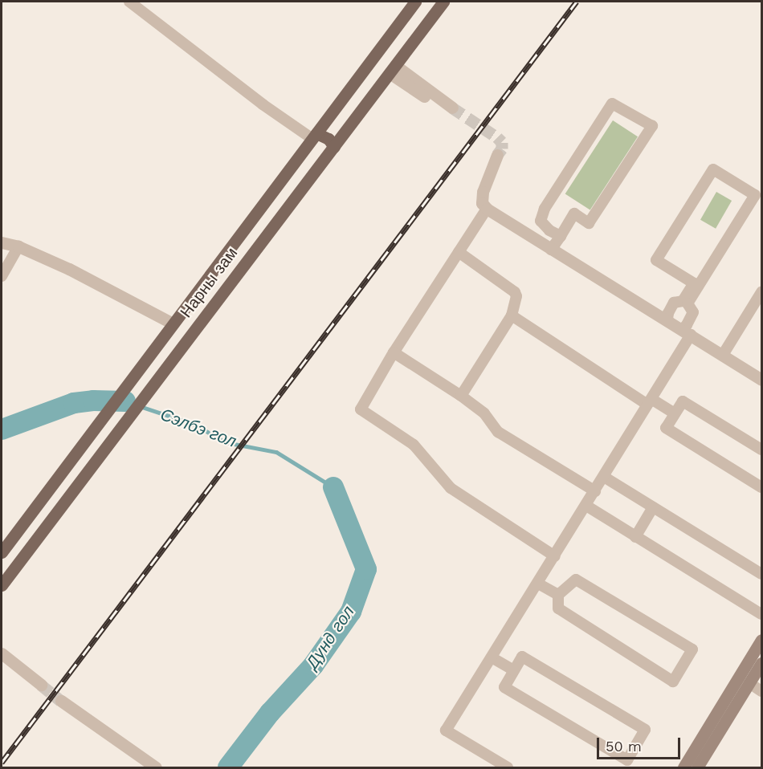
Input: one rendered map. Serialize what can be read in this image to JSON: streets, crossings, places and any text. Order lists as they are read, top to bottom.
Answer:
{
  "streets": {
    "main road": ["Нарны зам"]
  },
  "water": ["Сэлбэ гол", "Дунд гол"],
  "scale_bar": "50 m"
}
